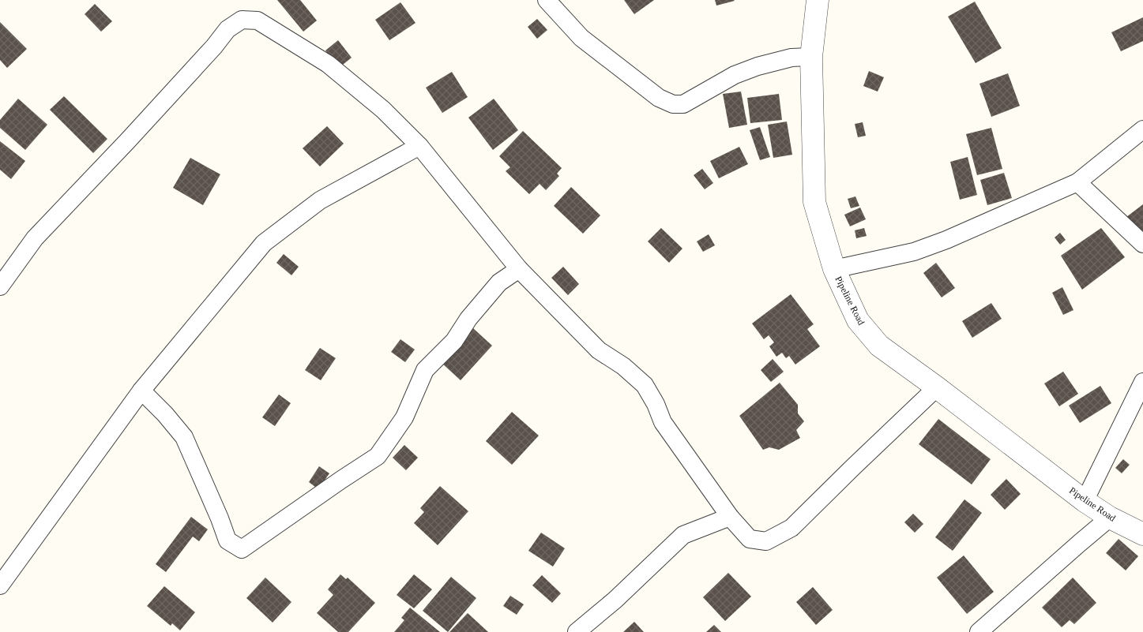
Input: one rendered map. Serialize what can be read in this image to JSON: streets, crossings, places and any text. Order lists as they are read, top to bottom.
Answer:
{
  "streets": {
    "street": ["Pipeline Road"]
  }
}
